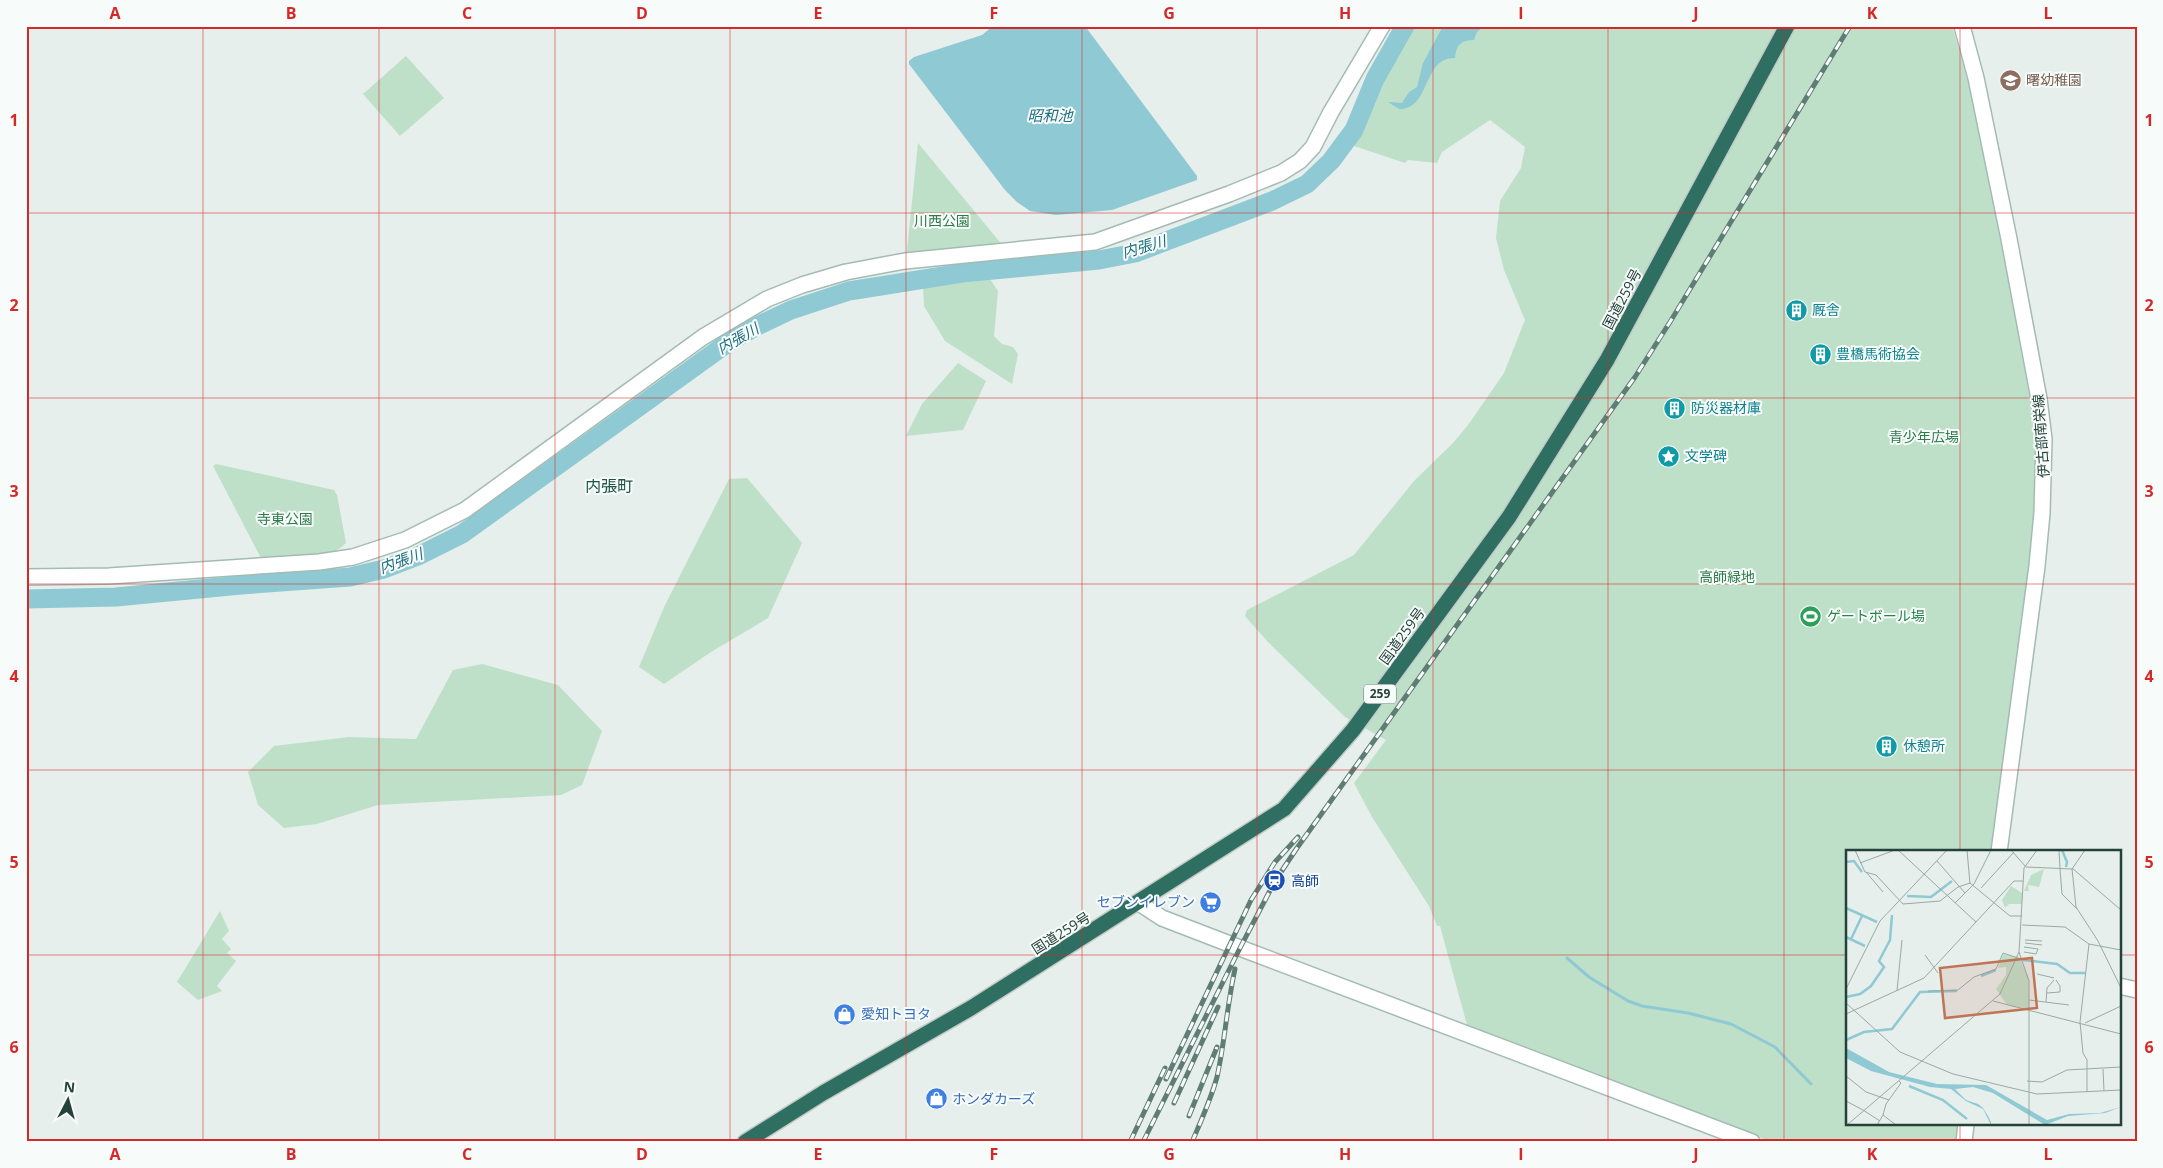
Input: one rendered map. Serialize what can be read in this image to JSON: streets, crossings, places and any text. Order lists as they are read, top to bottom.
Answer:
{
  "streets": {
    "highway": ["国道259号", "259"],
    "street": ["伊古部南栄線"]
  },
  "districts": ["内張町"],
  "water": ["昭和池", "内張川"],
  "parks": [
    "川西公園",
    "青少年広場",
    "寺東公園",
    "高師緑地"
  ],
  "places": {
    "school or university": ["曙幼稚園"],
    "building": [
      "厩舎",
      "豊橋馬術協会",
      "防災器材庫",
      "休憩所"
    ],
    "place": ["文学碑"],
    "sports": ["ゲートボール場"],
    "station": ["高師"],
    "supermarket": ["セブンイレブン"],
    "shop": ["愛知トヨタ", "ホンダカーズ"]
  },
  "north": "top",
  "grid": {
    "columns": [
      "A",
      "B",
      "C",
      "D",
      "E",
      "F",
      "G",
      "H",
      "I",
      "J",
      "K",
      "L"
    ],
    "rows": [
      "1",
      "2",
      "3",
      "4",
      "5",
      "6"
    ]
  }
}
